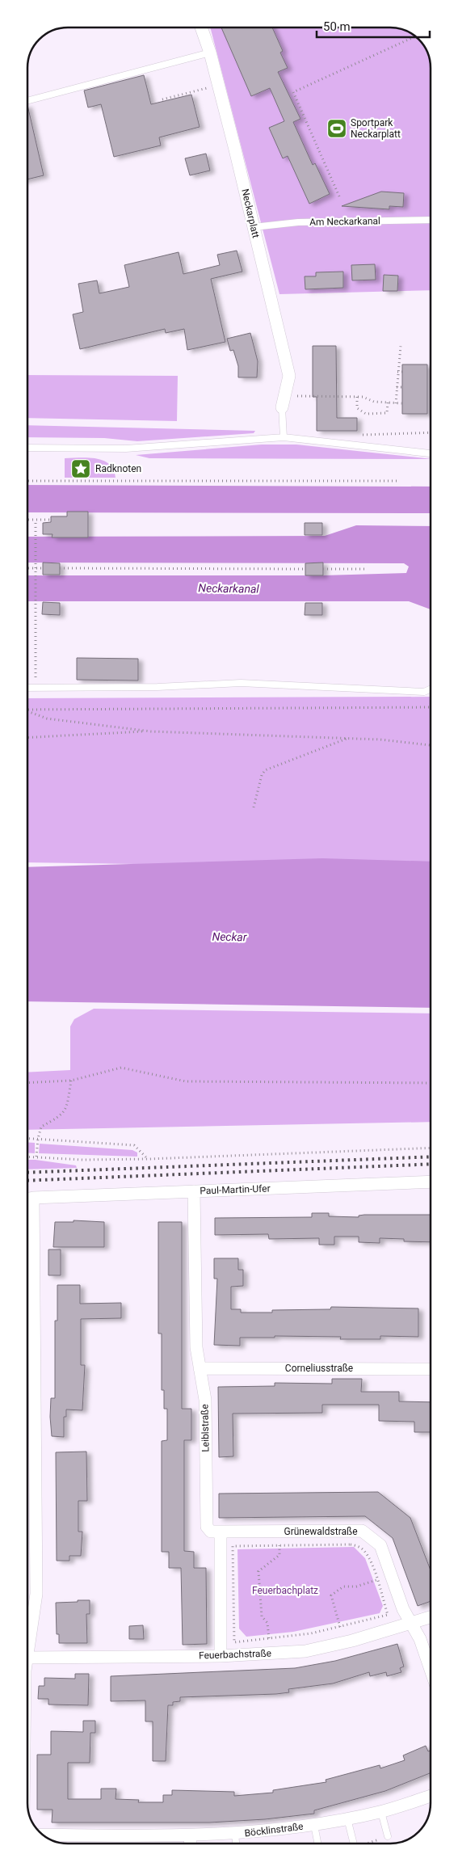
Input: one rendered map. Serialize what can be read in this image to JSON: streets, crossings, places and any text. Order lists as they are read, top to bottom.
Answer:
{
  "streets": {
    "street": [
      "Neckarplatt",
      "Paul-Martin-Ufer",
      "Corneliusstraße",
      "Leiblstraße",
      "Grünewaldstraße",
      "Feuerbachstraße",
      "Böcklinstraße"
    ],
    "lane": ["Am Neckarkanal"]
  },
  "crossings": [
    ["Neckarplatt", "Am Neckarkanal"],
    ["Paul-Martin-Ufer", "Leiblstraße"],
    ["Corneliusstraße", "Leiblstraße"],
    ["Leiblstraße", "Grünewaldstraße"],
    ["Grünewaldstraße", "Feuerbachstraße"]
  ],
  "water": ["Neckarkanal", "Neckar"],
  "parks": ["Feuerbachplatz"],
  "places": {
    "sports": ["Sportpark Neckarplatt"],
    "place": ["Radknoten"]
  },
  "scale_bar": "50 m"
}
